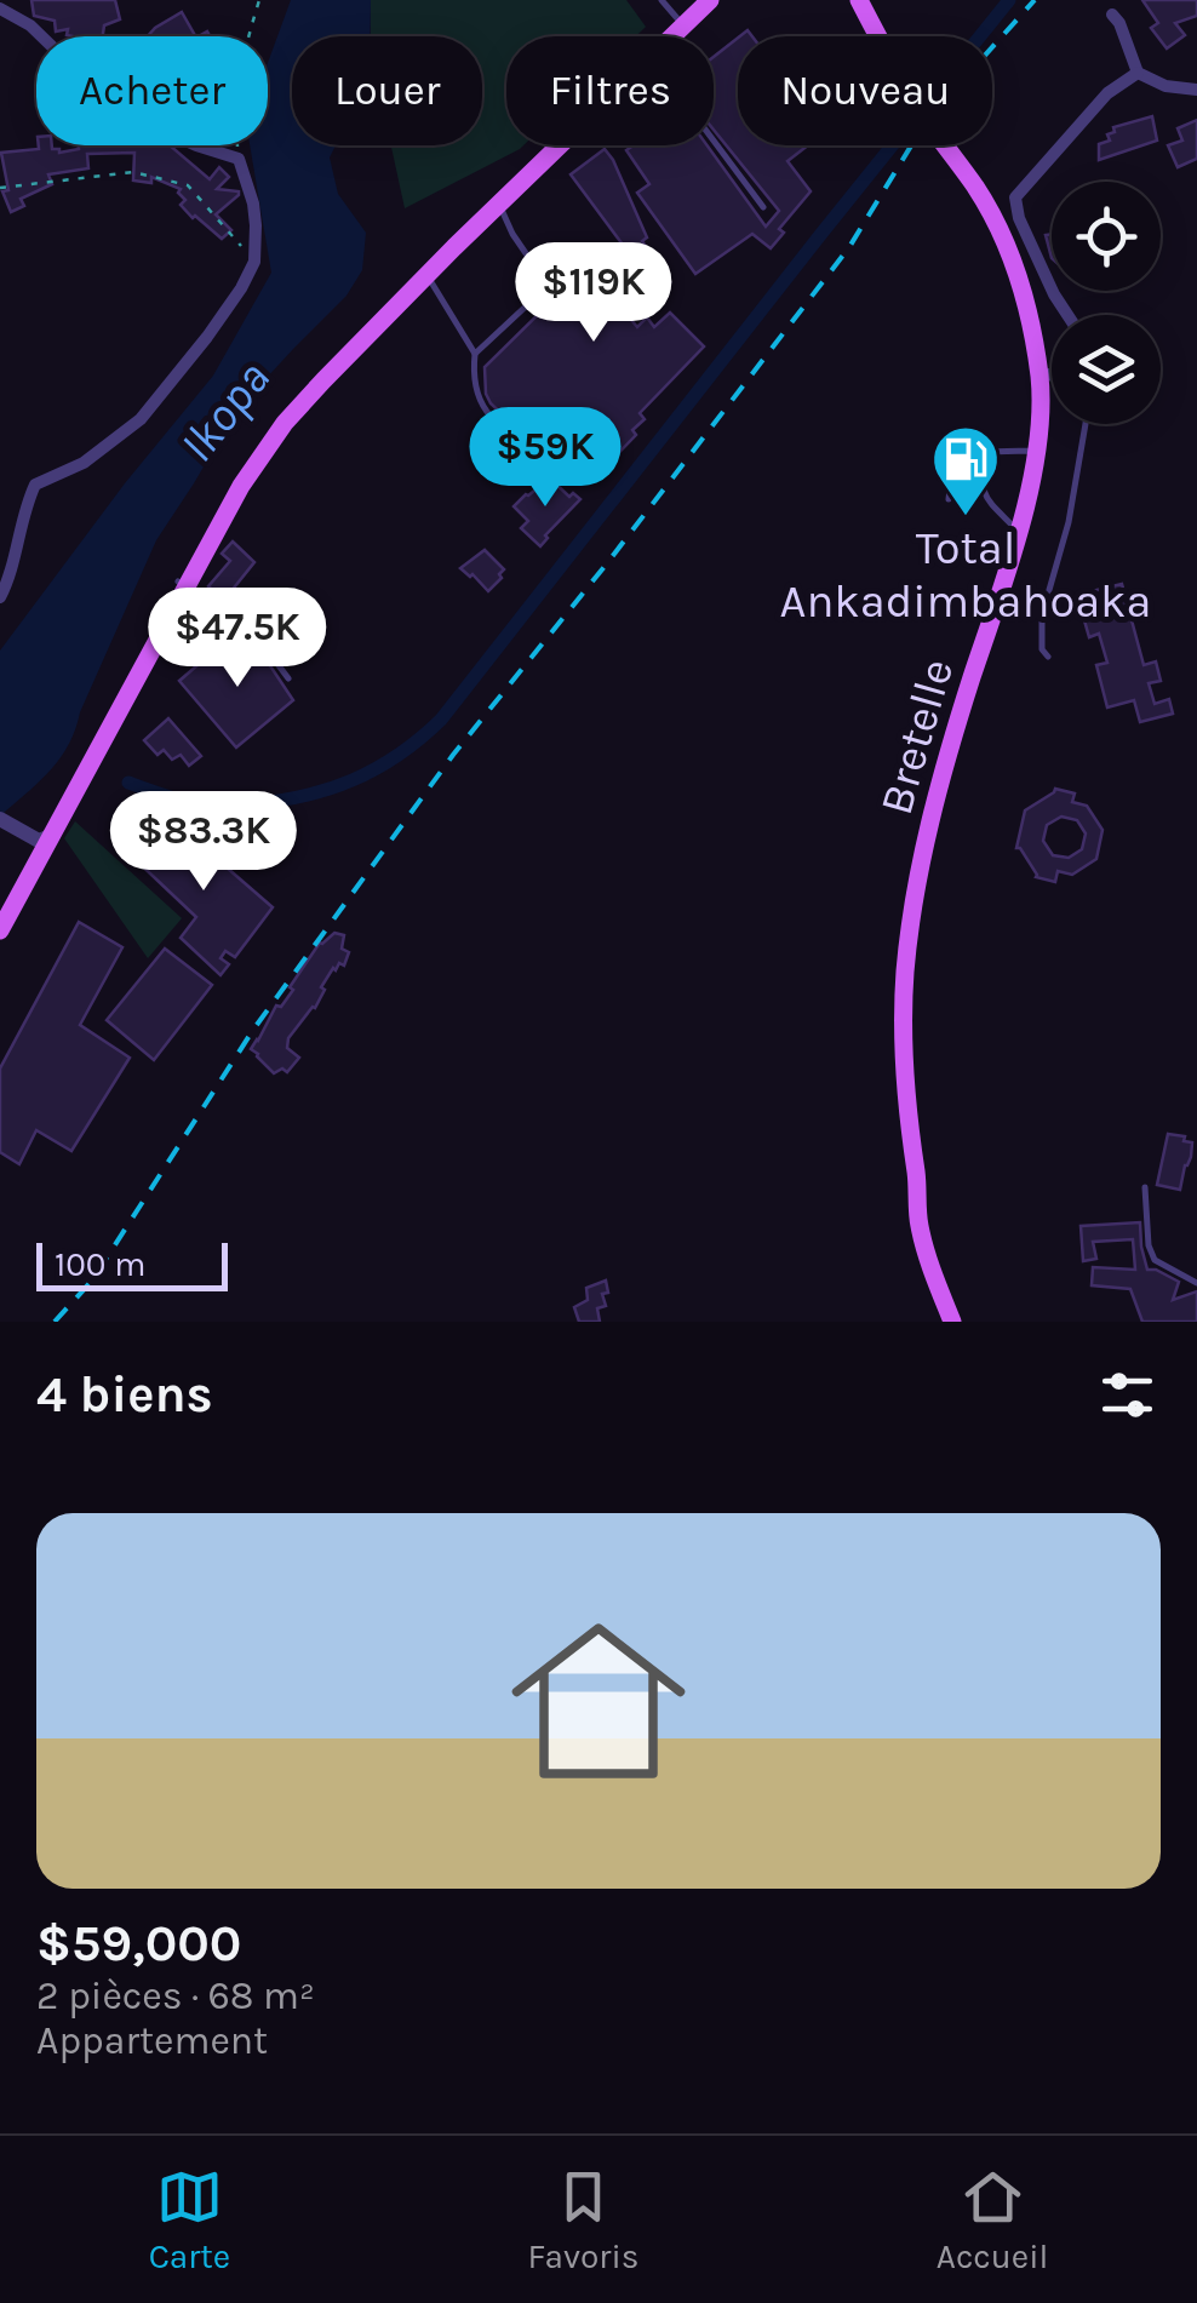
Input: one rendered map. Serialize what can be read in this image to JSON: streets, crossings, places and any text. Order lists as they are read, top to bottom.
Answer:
{
  "streets": {
    "main road": ["Bretelle"]
  },
  "water": ["Ikopa"],
  "places": {
    "fuel station": ["Total Ankadimbahoaka"]
  },
  "scale_bar": "100 m",
  "page": {
    "chip": [
      "Acheter",
      "Louer",
      "Filtres",
      "Nouveau"
    ],
    "price": [
      "$119K",
      "$59K",
      "$47.5K",
      "$83.3K"
    ],
    "scale": "100 m",
    "heading": "4 biens",
    "list": [
      {
        "name": "$59,000",
        "note": "2 pièces · 68 m² · Appartement"
      }
    ],
    "tabs": ["Carte", "Favoris", "Accueil"]
  }
}
